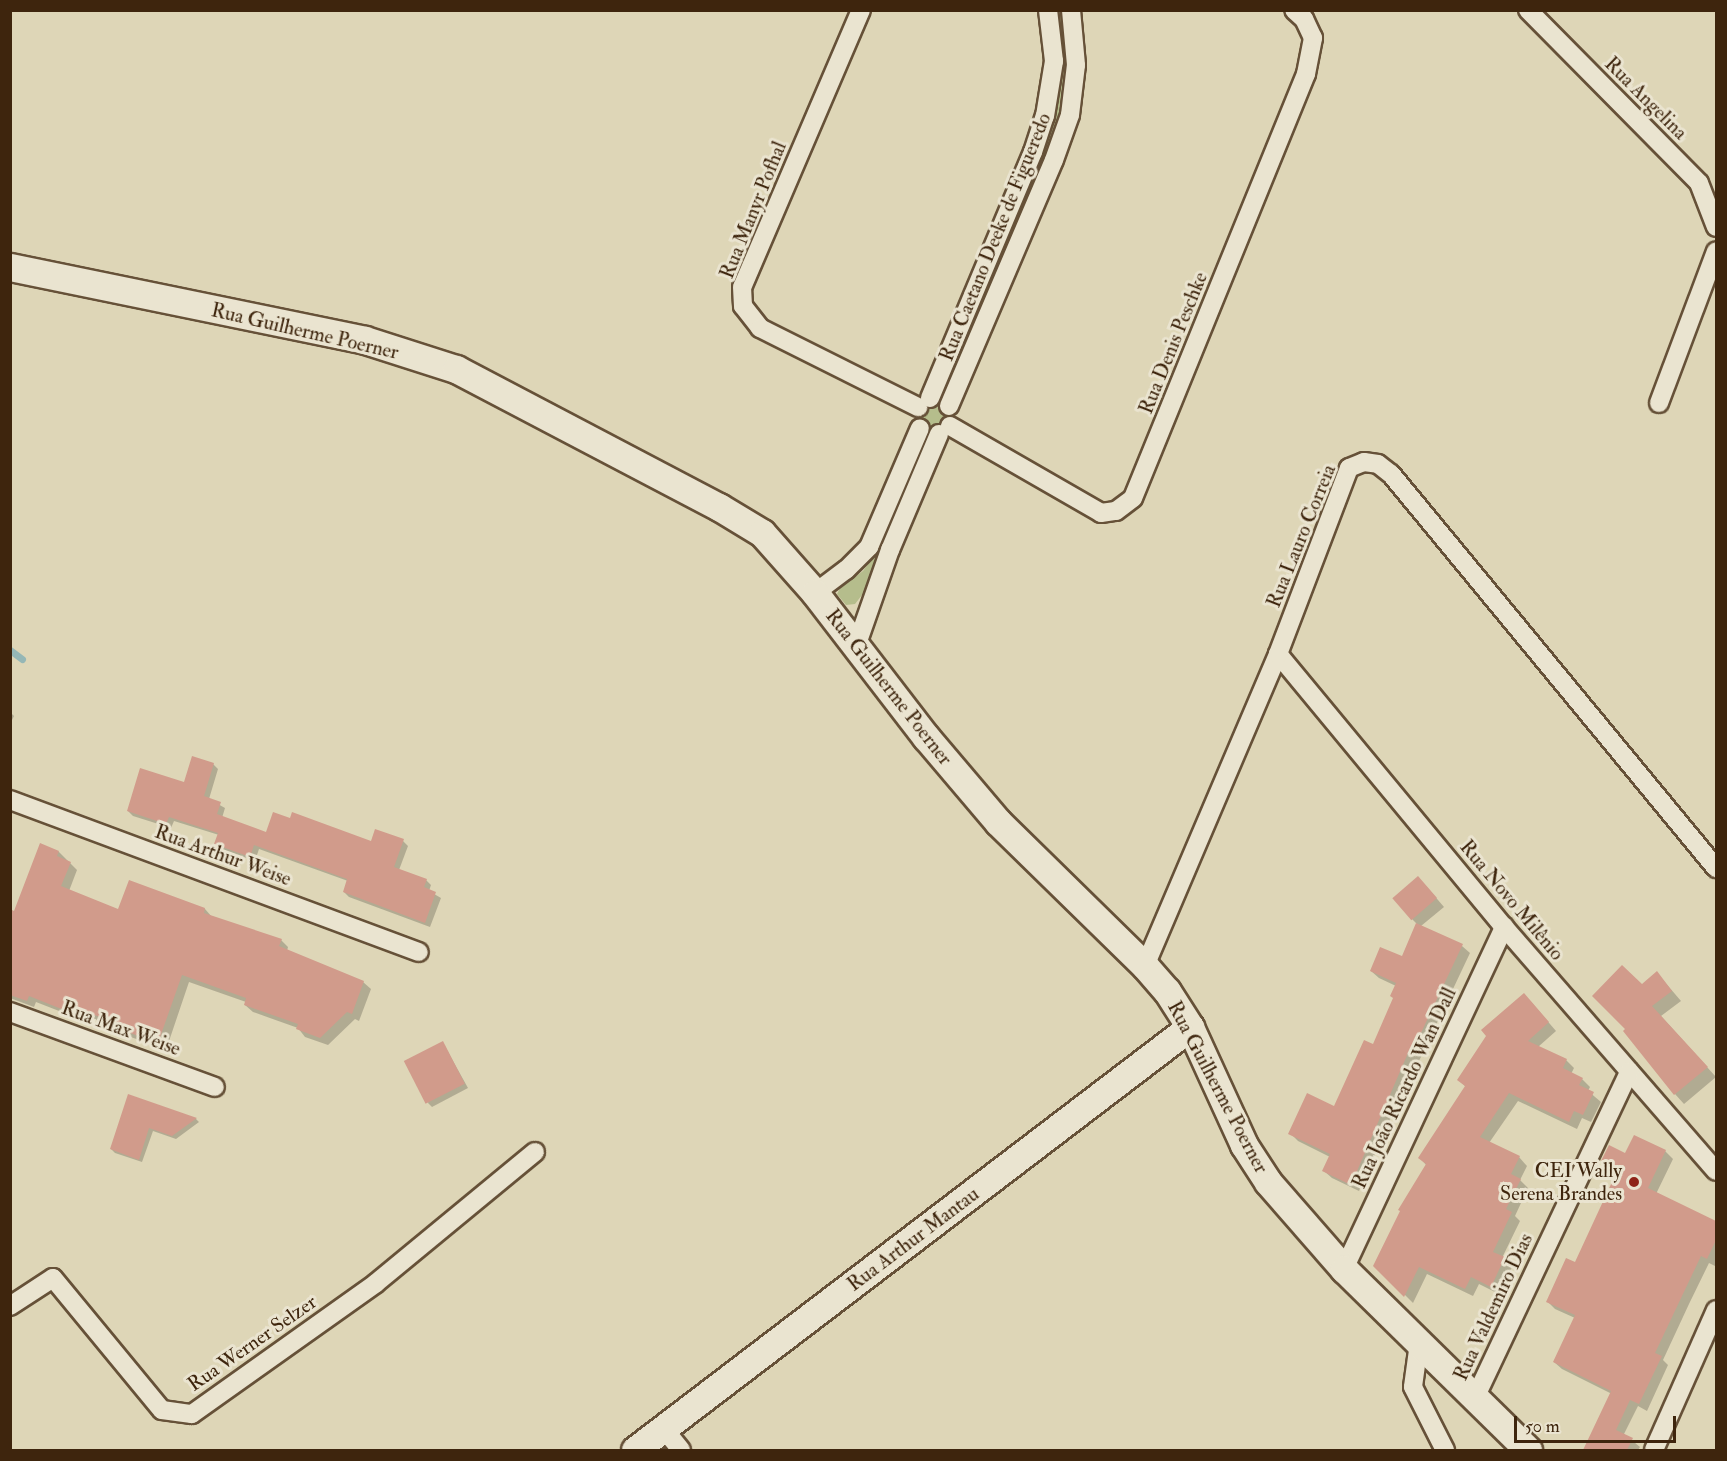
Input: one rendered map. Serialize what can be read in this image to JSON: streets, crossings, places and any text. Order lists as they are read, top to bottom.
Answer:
{
  "streets": {
    "street": [
      "Rua Angelina",
      "Rua Manyr Pofhal",
      "Rua Caetano Deeke de Figueredo",
      "Rua Guilherme Poerner",
      "Rua Denis Peschke",
      "Rua Lauro Correia",
      "Rua Arthur Weise",
      "Rua Novo Milênio",
      "Rua Max Weise",
      "Rua João Ricardo Wan Dall",
      "Rua Arthur Mantau",
      "Rua Valdemiro Dias",
      "Rua Werner Selzer"
    ]
  },
  "crossings": [
    ["Rua Manyr Pofhal", "Rua Caetano Deeke de Figueredo"],
    ["Rua Manyr Pofhal", "Rua Denis Peschke"],
    ["Rua Caetano Deeke de Figueredo", "Rua Denis Peschke"],
    ["Rua Guilherme Poerner", "Rua Lauro Correia"],
    ["Rua Guilherme Poerner", "Rua João Ricardo Wan Dall"],
    ["Rua Guilherme Poerner", "Rua Arthur Mantau"],
    ["Rua Guilherme Poerner", "Rua Valdemiro Dias"],
    ["Rua Lauro Correia", "Rua Novo Milênio"],
    ["Rua Novo Milênio", "Rua João Ricardo Wan Dall"],
    ["Rua Novo Milênio", "Rua Valdemiro Dias"]
  ],
  "places": ["CEI Wally Serena Brandes"],
  "scale_bar": "50 m"
}
